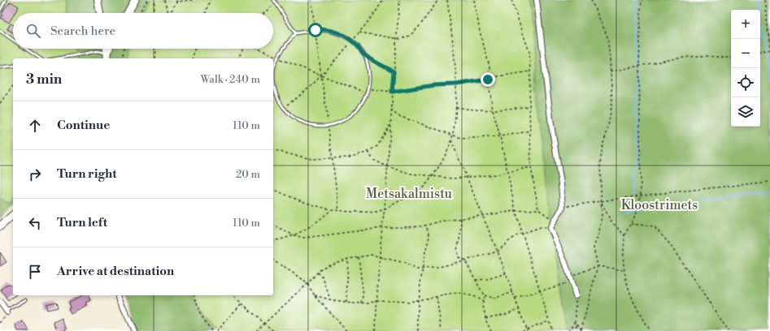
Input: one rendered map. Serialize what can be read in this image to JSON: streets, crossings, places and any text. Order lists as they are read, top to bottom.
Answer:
{
  "parks": ["Metsakalmistu", "Kloostrimets"],
  "page": {
    "map_buttons": ["+", "−"],
    "search": "Search here",
    "heading": ["3 min", "Walk · 240 m"],
    "list": [
      ["Continue", "110 m"],
      ["Turn right", "20 m"],
      ["Turn left", "110 m"],
      "Arrive at destination"
    ]
  }
}
